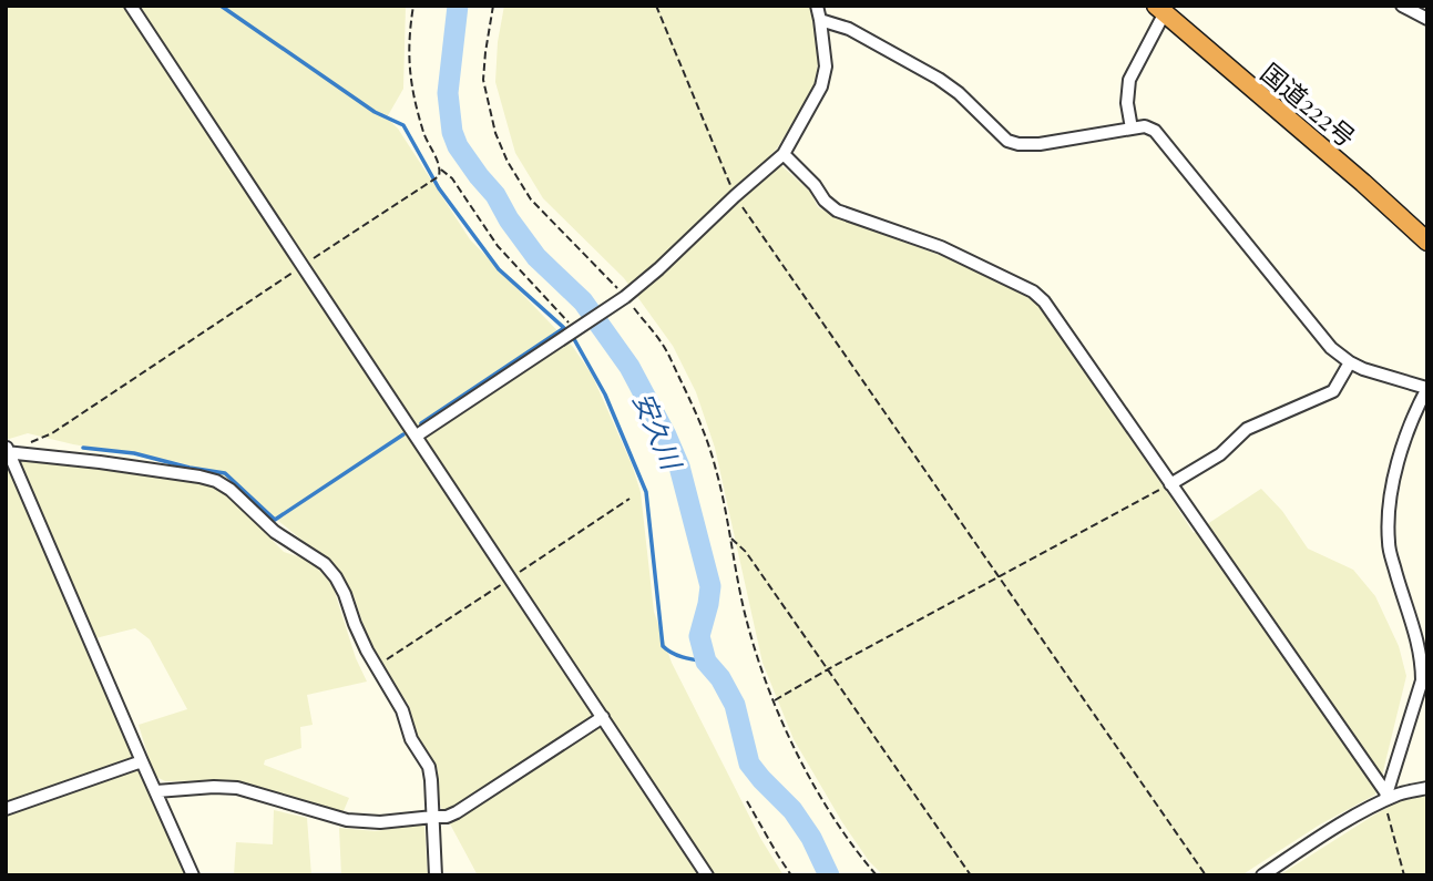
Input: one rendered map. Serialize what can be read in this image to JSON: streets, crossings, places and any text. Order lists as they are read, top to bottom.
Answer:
{
  "streets": {
    "highway": ["国道222号"]
  },
  "water": ["安久川"]
}
